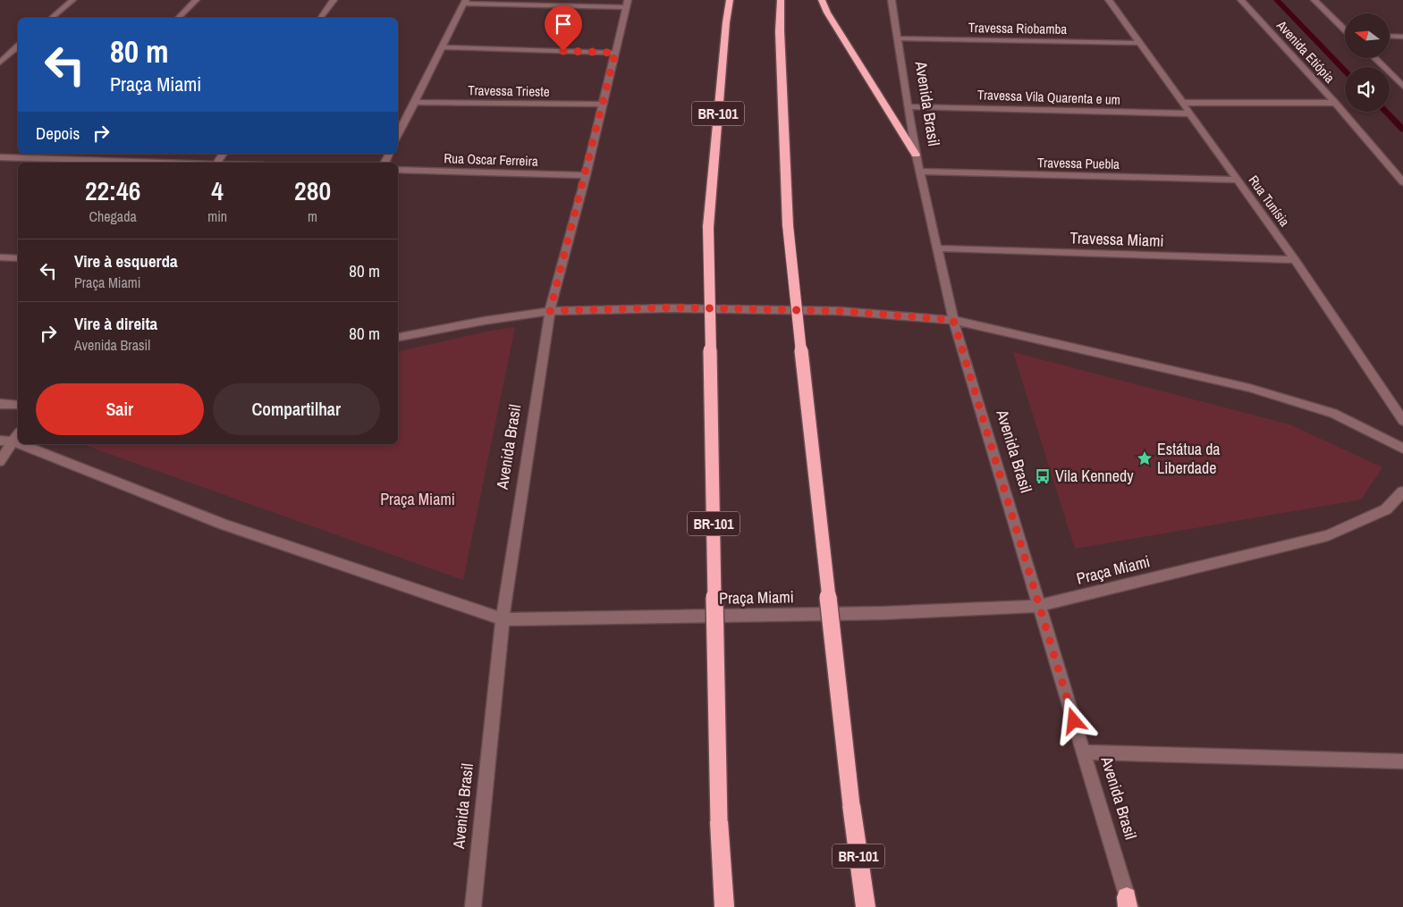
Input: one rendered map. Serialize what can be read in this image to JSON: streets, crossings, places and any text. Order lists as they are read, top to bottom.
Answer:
{
  "streets": {
    "highway": ["BR-101"],
    "street": [
      "Travessa Riobamba",
      "Avenida Etiópia",
      "Travessa Trieste",
      "Travessa Vila Quarenta e um",
      "Avenida Brasil",
      "Rua Oscar Ferreira",
      "Travessa Puebla",
      "Rua Tunísia",
      "Travessa Miami",
      "Praça Miami"
    ]
  },
  "crossings": [
    ["Travessa Riobamba", "Avenida Brasil"],
    ["Travessa Riobamba", "Rua Tunísia"],
    ["Travessa Trieste", "Avenida Brasil"],
    ["Travessa Vila Quarenta e um", "Avenida Brasil"],
    ["Travessa Vila Quarenta e um", "Rua Tunísia"],
    ["Avenida Brasil", "Rua Oscar Ferreira"],
    ["Avenida Brasil", "Travessa Puebla"],
    ["Avenida Brasil", "Travessa Miami"],
    ["Avenida Brasil", "Praça Miami"],
    ["Travessa Puebla", "Rua Tunísia"],
    ["Rua Tunísia", "Travessa Miami"]
  ],
  "parks": ["Praça Miami"],
  "places": {
    "place": ["Estátua da Liberdade"],
    "bus stop": ["Vila Kennedy"]
  },
  "north": "left",
  "page": {
    "turn": ["80 m", "Praça Miami"],
    "then": "Depois",
    "eta": [
      "22:46",
      "Chegada",
      "4",
      "min",
      "280",
      "m"
    ],
    "list": [
      {
        "name": "Vire à esquerda",
        "note": "Praça Miami",
        "value": "80 m"
      },
      {
        "name": "Vire à direita",
        "note": "Avenida Brasil",
        "value": "80 m"
      }
    ],
    "buttons": ["Sair", "Compartilhar"]
  }
}
